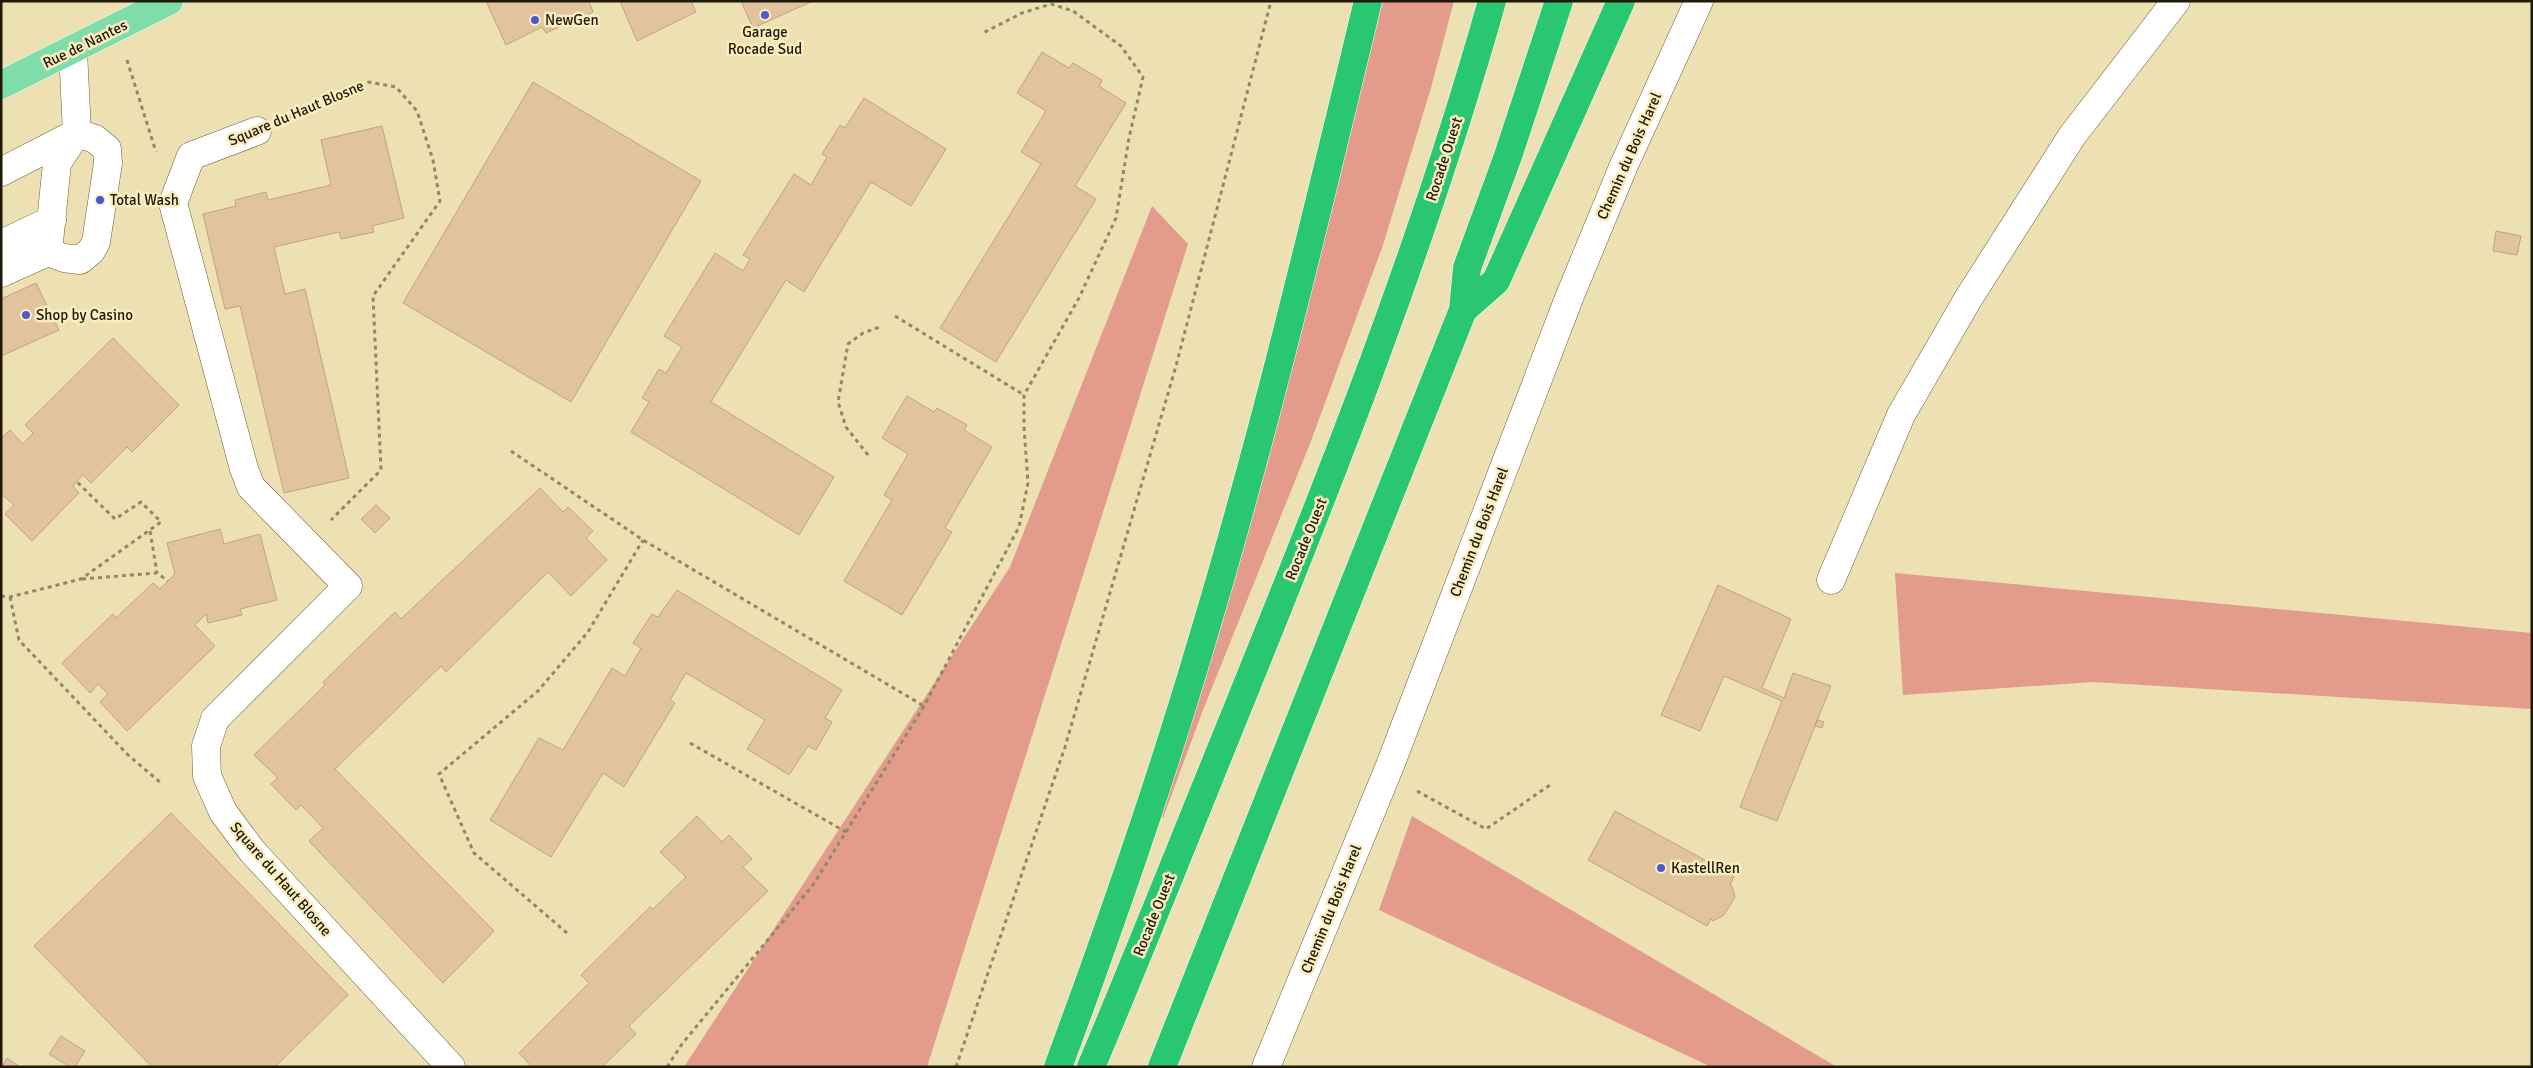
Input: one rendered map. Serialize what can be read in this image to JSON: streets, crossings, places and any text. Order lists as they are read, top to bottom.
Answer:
{
  "streets": {
    "highway": ["Rocade Ouest"],
    "main road": ["Rue de Nantes"],
    "street": ["Square du Haut Blosne", "Chemin du Bois Harel"]
  },
  "places": [
    "Garage Rocade Sud",
    "NewGen",
    "Total Wash",
    "Shop by Casino",
    "KastellRen"
  ]
}
